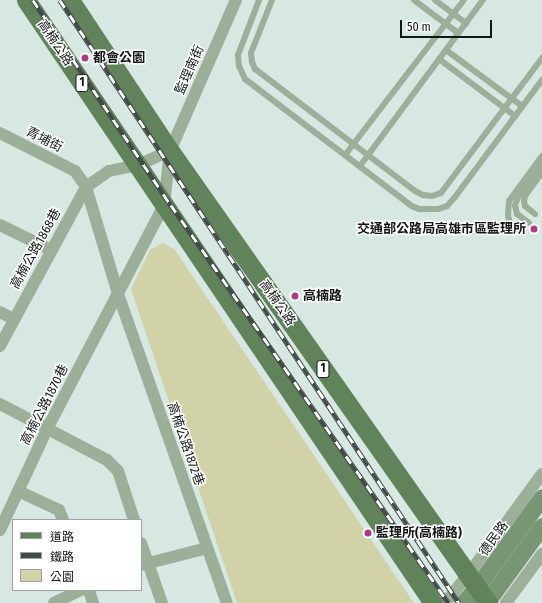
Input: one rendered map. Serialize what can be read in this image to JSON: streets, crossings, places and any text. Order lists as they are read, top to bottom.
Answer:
{
  "streets": {
    "main road": ["高楠公路", "1"],
    "street": [
      "監理南街",
      "青埔街",
      "高楠公路1868巷",
      "高楠公路1870巷",
      "高楠公路1872巷",
      "德民路"
    ]
  },
  "crossings": [
    ["高楠公路", "監理南街"],
    ["高楠公路", "高楠公路1870巷"],
    ["高楠公路", "德民路"],
    ["監理南街", "高楠公路1870巷"],
    ["青埔街", "高楠公路1872巷"],
    ["高楠公路1868巷", "高楠公路1872巷"],
    ["高楠公路1870巷", "高楠公路1872巷"]
  ],
  "places": [
    "都會公園",
    "交通部公路局高雄市區監理所",
    "高楠路",
    "監理所(高楠路)"
  ],
  "legend": ["道路", "鐵路", "公園"],
  "scale_bar": "50 m"
}
